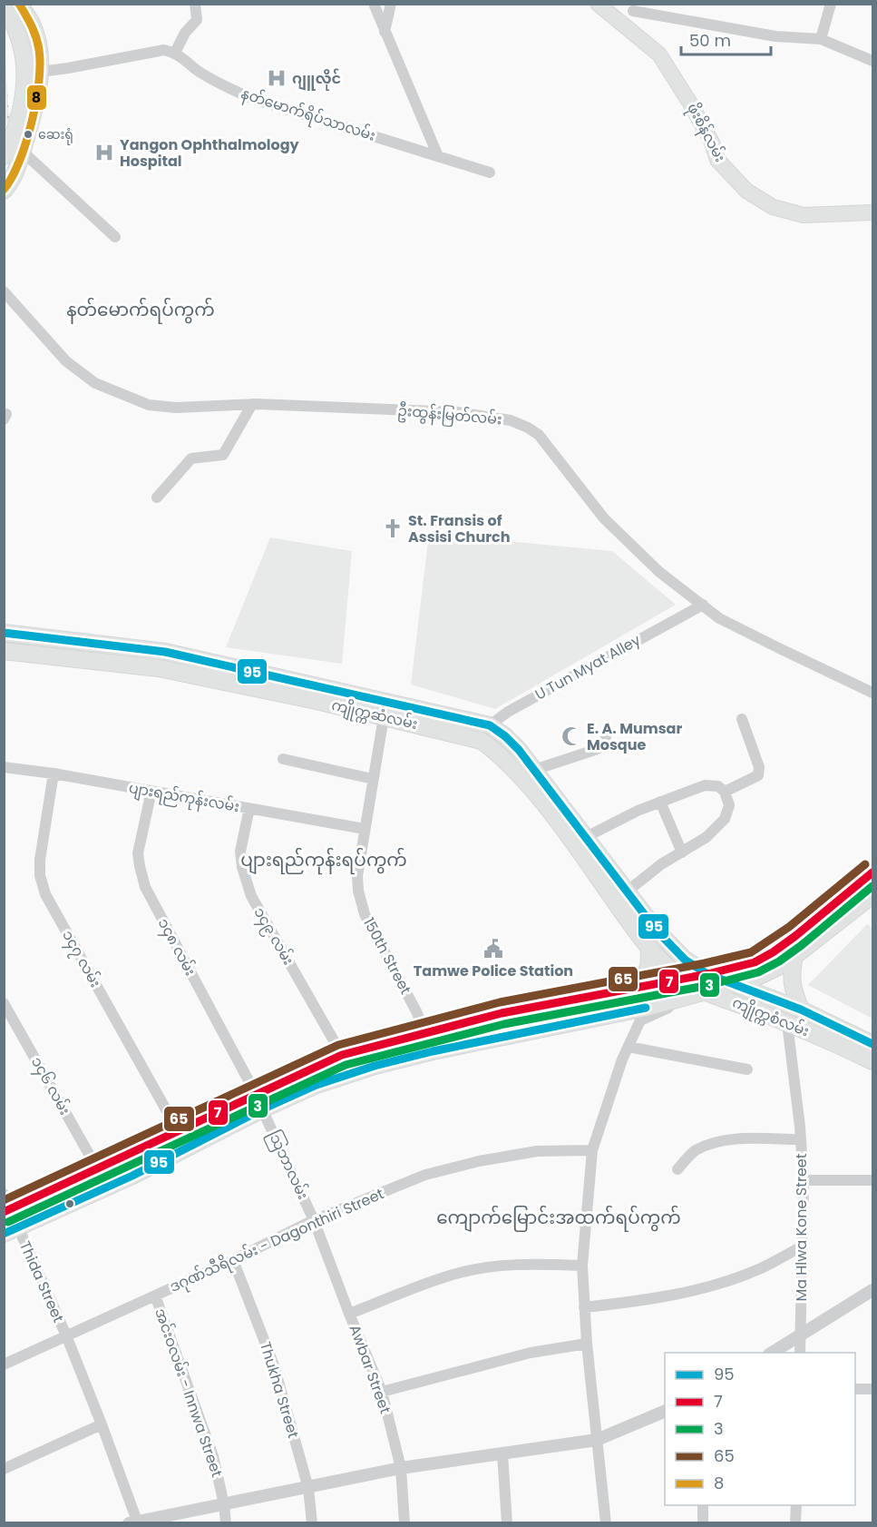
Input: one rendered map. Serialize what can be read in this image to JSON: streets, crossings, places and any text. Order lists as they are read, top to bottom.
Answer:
{
  "streets": {
    "main road": ["ဖိုးစိန်လမ်း", "ကျိုက္ကဆံလမ်း", "ကျိုက္ကစံလမ်း"],
    "street": [
      "နတ်မောက်ရိပ်သာလမ်း",
      "ဦးထွန်းမြတ်လမ်း",
      "U Tun Myat Alley",
      "ပျားရည်ကုန်းလမ်း",
      "၁၄၉ လမ်း",
      "၁၄၈ လမ်း",
      "150th Street",
      "၁၄၇ လမ်း",
      "၁၄၆ လမ်း",
      "ဩဘာလမ်း",
      "Ma Hlwa Kone Street",
      "ဒဂုဏ်သီရိလမ်း - Dagonthiri Street",
      "Thida Street",
      "Awbar Street",
      "Thukha Street",
      "အင်းဝလမ်း - Innwa Street"
    ]
  },
  "crossings": [
    ["ဦးထွန်းမြတ်လမ်း", "U Tun Myat Alley"],
    ["U Tun Myat Alley", "ကျိုက္ကဆံလမ်း"],
    ["ကျိုက္ကဆံလမ်း", "150th Street"],
    ["ကျိုက္ကဆံလမ်း", "ကျိုက္ကစံလမ်း"],
    ["ပျားရည်ကုန်းလမ်း", "၁၄၉ လမ်း"],
    ["ပျားရည်ကုန်းလမ်း", "၁၄၈ လမ်း"],
    ["ပျားရည်ကုန်းလမ်း", "150th Street"],
    ["ပျားရည်ကုန်းလမ်း", "၁၄၇ လမ်း"],
    ["ကျိုက္ကစံလမ်း", "Ma Hlwa Kone Street"],
    ["ဩဘာလမ်း", "ဒဂုဏ်သီရိလမ်း - Dagonthiri Street"],
    ["ဩဘာလမ်း", "Awbar Street"],
    ["ဒဂုဏ်သီရိလမ်း - Dagonthiri Street", "Thida Street"],
    ["ဒဂုဏ်သီရိလမ်း - Dagonthiri Street", "Awbar Street"],
    ["ဒဂုဏ်သီရိလမ်း - Dagonthiri Street", "Thukha Street"],
    ["ဒဂုဏ်သီရိလမ်း - Dagonthiri Street", "အင်းဝလမ်း - Innwa Street"]
  ],
  "districts": ["နတ်မောက်ရပ်ကွက်", "ပျားရည်ကုန်းရပ်ကွက်", "ကျောက်မြောင်းအထက်ရပ်ကွက်"],
  "places": {
    "hospital": ["ဂျူလိုင်", "Yangon Ophthalmology Hospital"],
    "other": ["ဆေးရုံ"],
    "church": ["St. Fransis of Assisi Church"],
    "mosque": ["E. A. Mumsar Mosque"],
    "public building": ["Tamwe Police Station"]
  },
  "lines": [
    "transit line 8",
    "transit line 95",
    "transit line 65",
    "transit line 7",
    "transit line 3"
  ],
  "legend": [
    "95",
    "7",
    "3",
    "65",
    "8"
  ],
  "scale_bar": "50 m"
}
